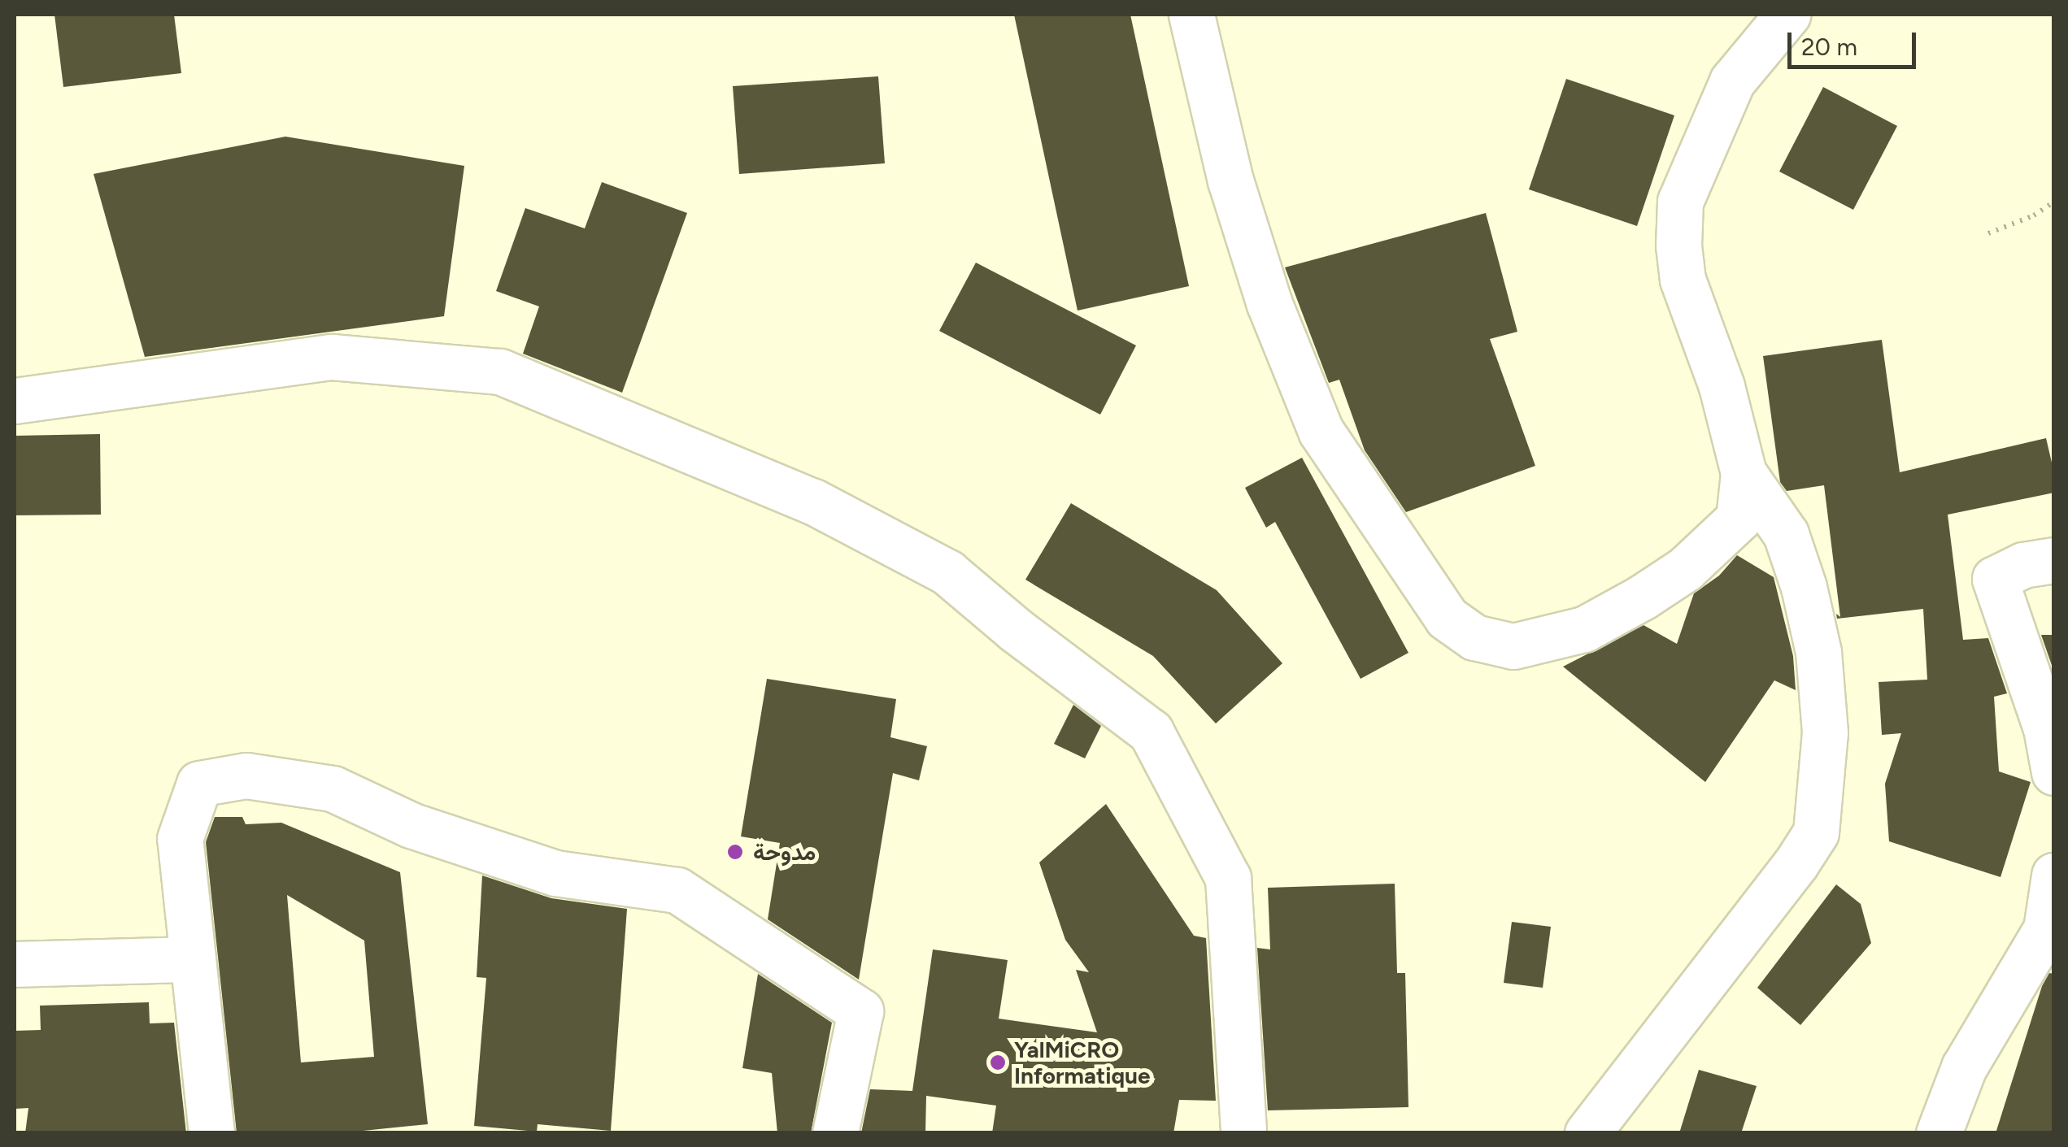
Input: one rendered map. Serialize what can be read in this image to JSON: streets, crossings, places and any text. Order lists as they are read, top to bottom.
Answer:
{
  "places": ["مدوحة", "YalMiCRO Informatique"],
  "scale_bar": "20 m"
}
